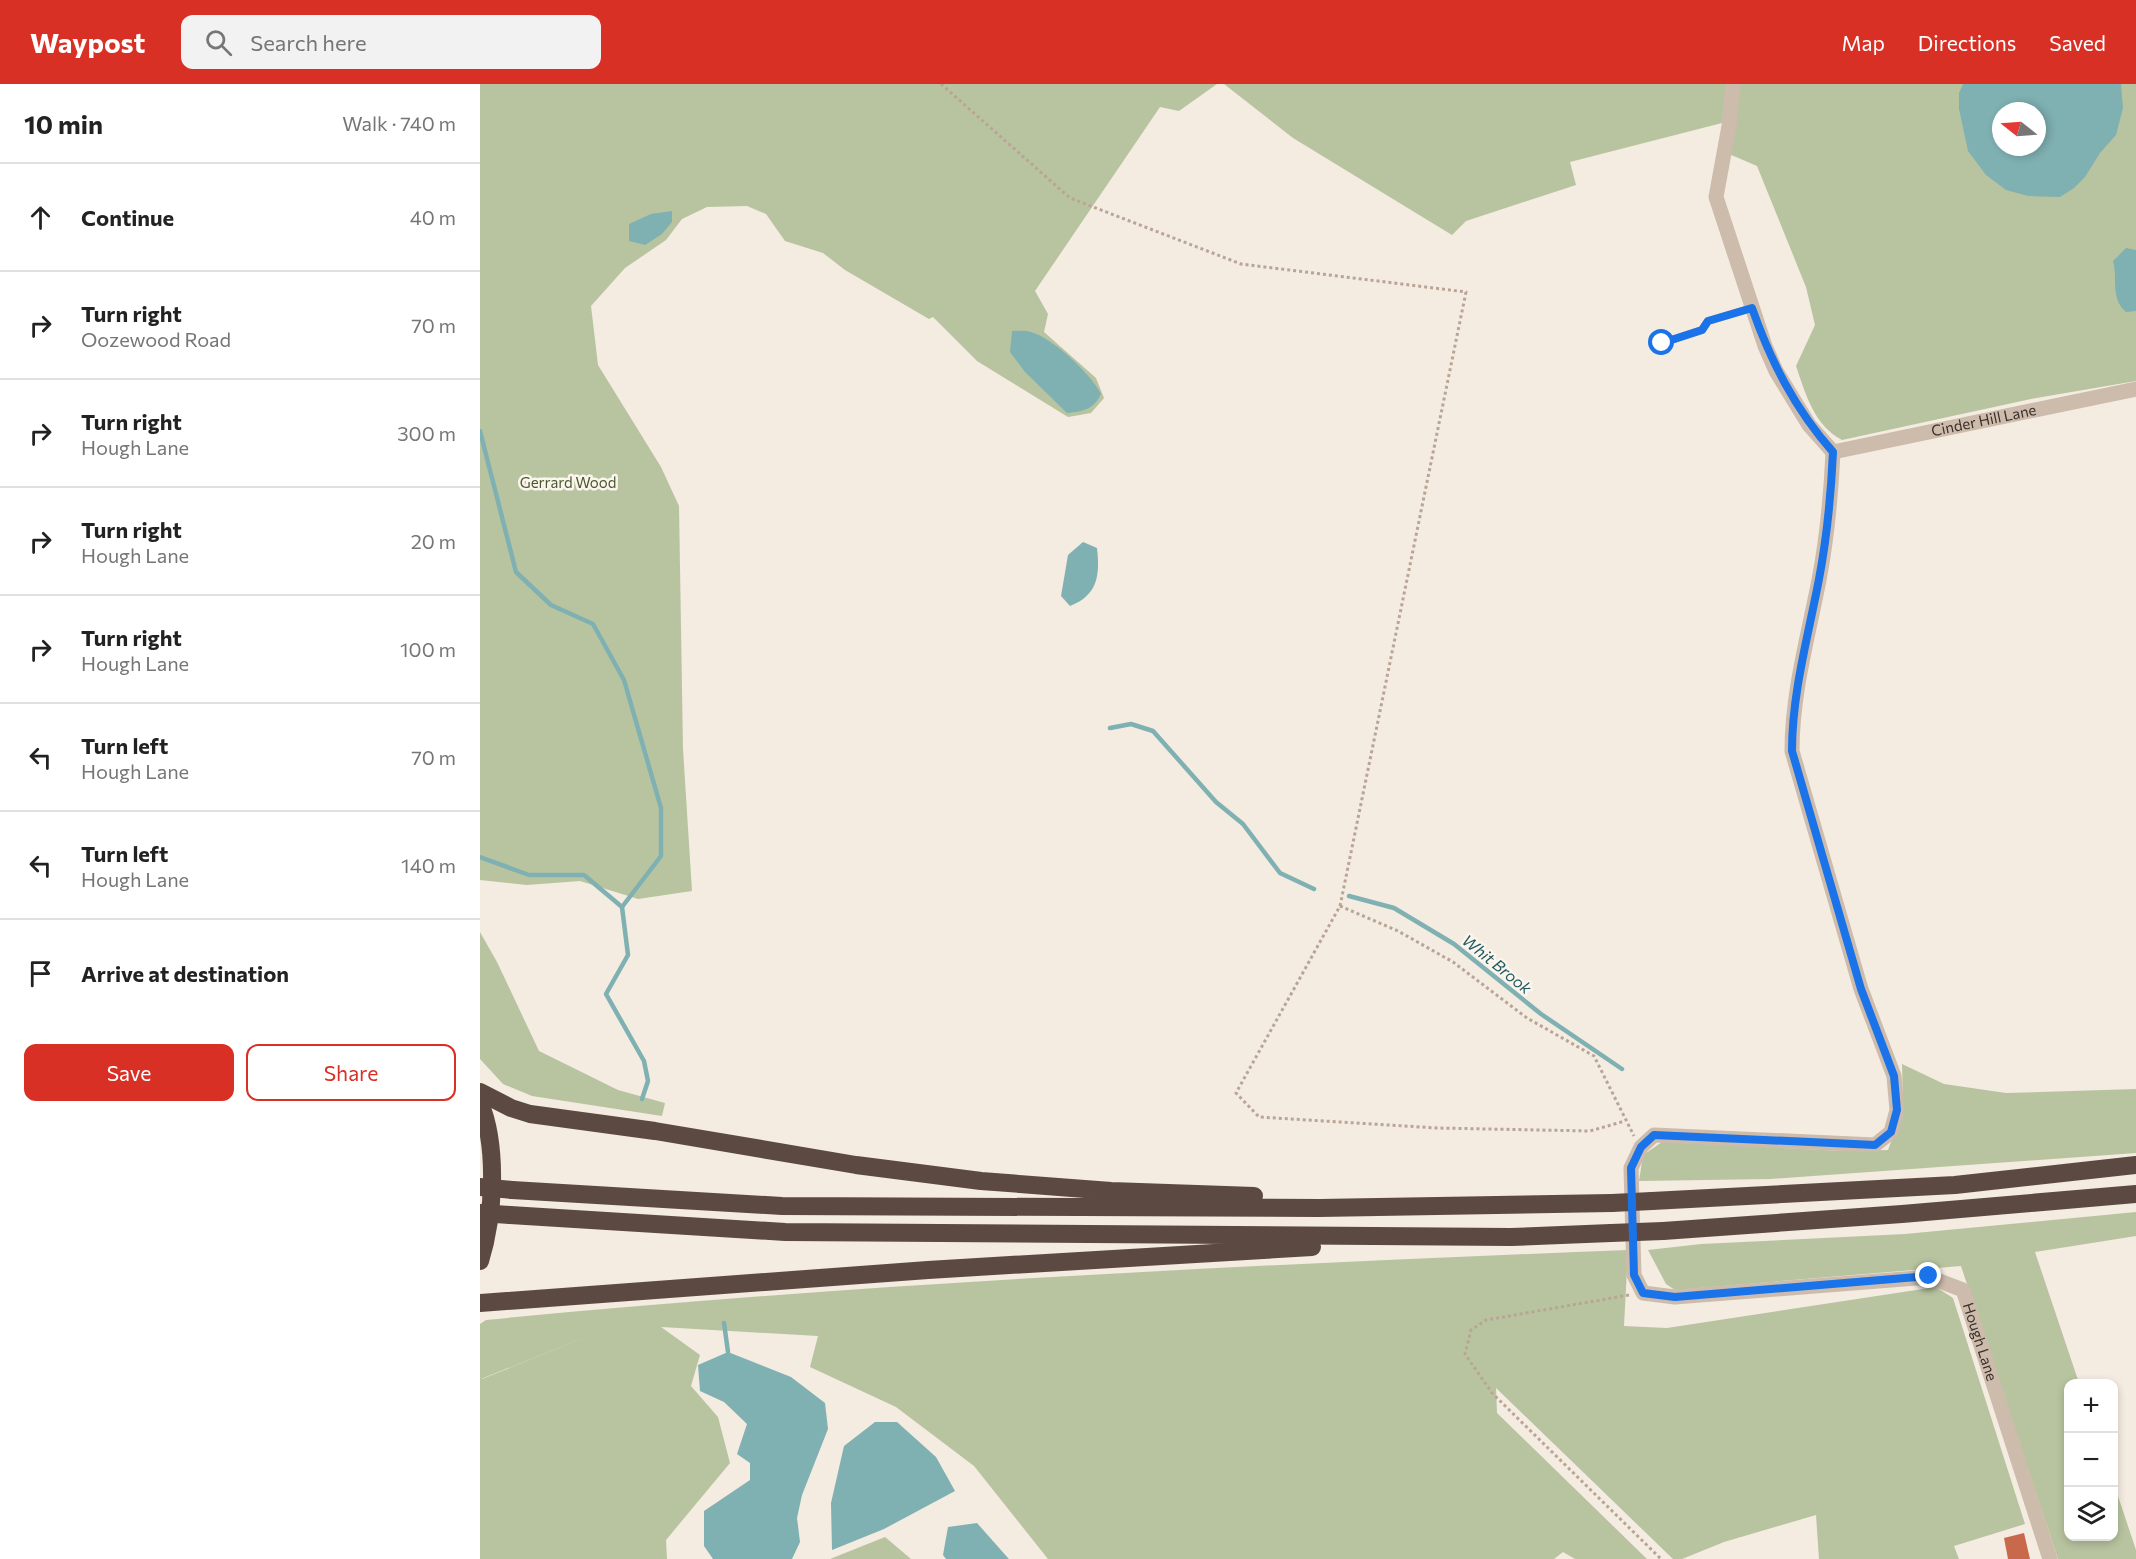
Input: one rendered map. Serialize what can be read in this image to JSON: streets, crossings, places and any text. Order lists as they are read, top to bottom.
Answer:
{
  "streets": {
    "street": ["Cinder Hill Lane", "Hough Lane"]
  },
  "water": ["Whit Brook"],
  "parks": ["Gerrard Wood"],
  "north": "left",
  "page": {
    "header": "Waypost",
    "search": "Search here",
    "nav": ["Map", "Directions", "Saved"],
    "heading": ["10 min", "Walk · 740 m"],
    "list": [
      ["Continue", "40 m"],
      ["Turn right", "Oozewood Road", "70 m"],
      ["Turn right", "Hough Lane", "300 m"],
      ["Turn right", "Hough Lane", "20 m"],
      ["Turn right", "Hough Lane", "100 m"],
      ["Turn left", "Hough Lane", "70 m"],
      ["Turn left", "Hough Lane", "140 m"],
      "Arrive at destination"
    ],
    "buttons": ["Save", "Share"],
    "map_buttons": ["+", "−"]
  }
}
